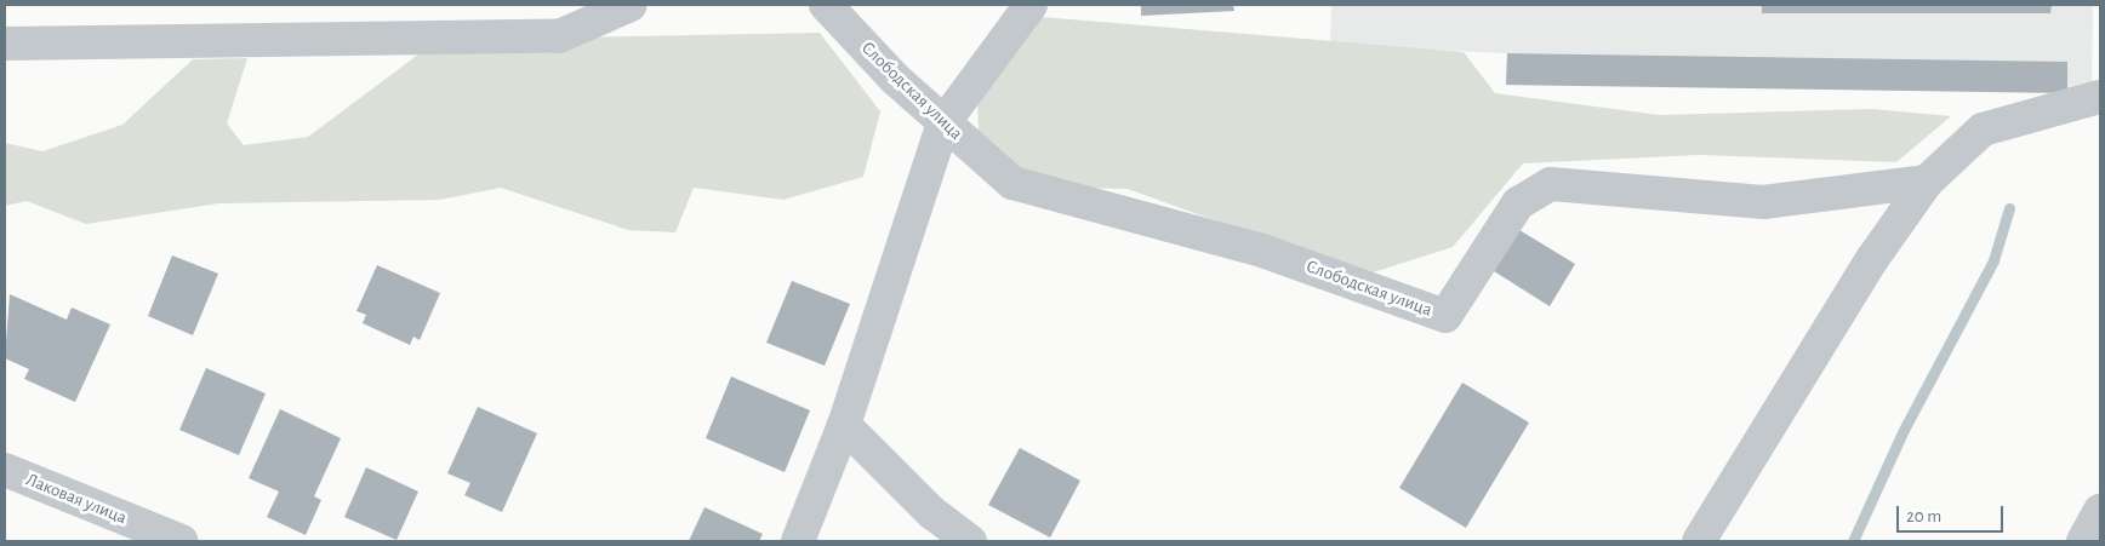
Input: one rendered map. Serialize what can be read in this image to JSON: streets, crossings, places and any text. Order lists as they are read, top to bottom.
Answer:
{
  "streets": {
    "street": ["Слободская улица", "Лаковая улица"]
  },
  "scale_bar": "20 m"
}
